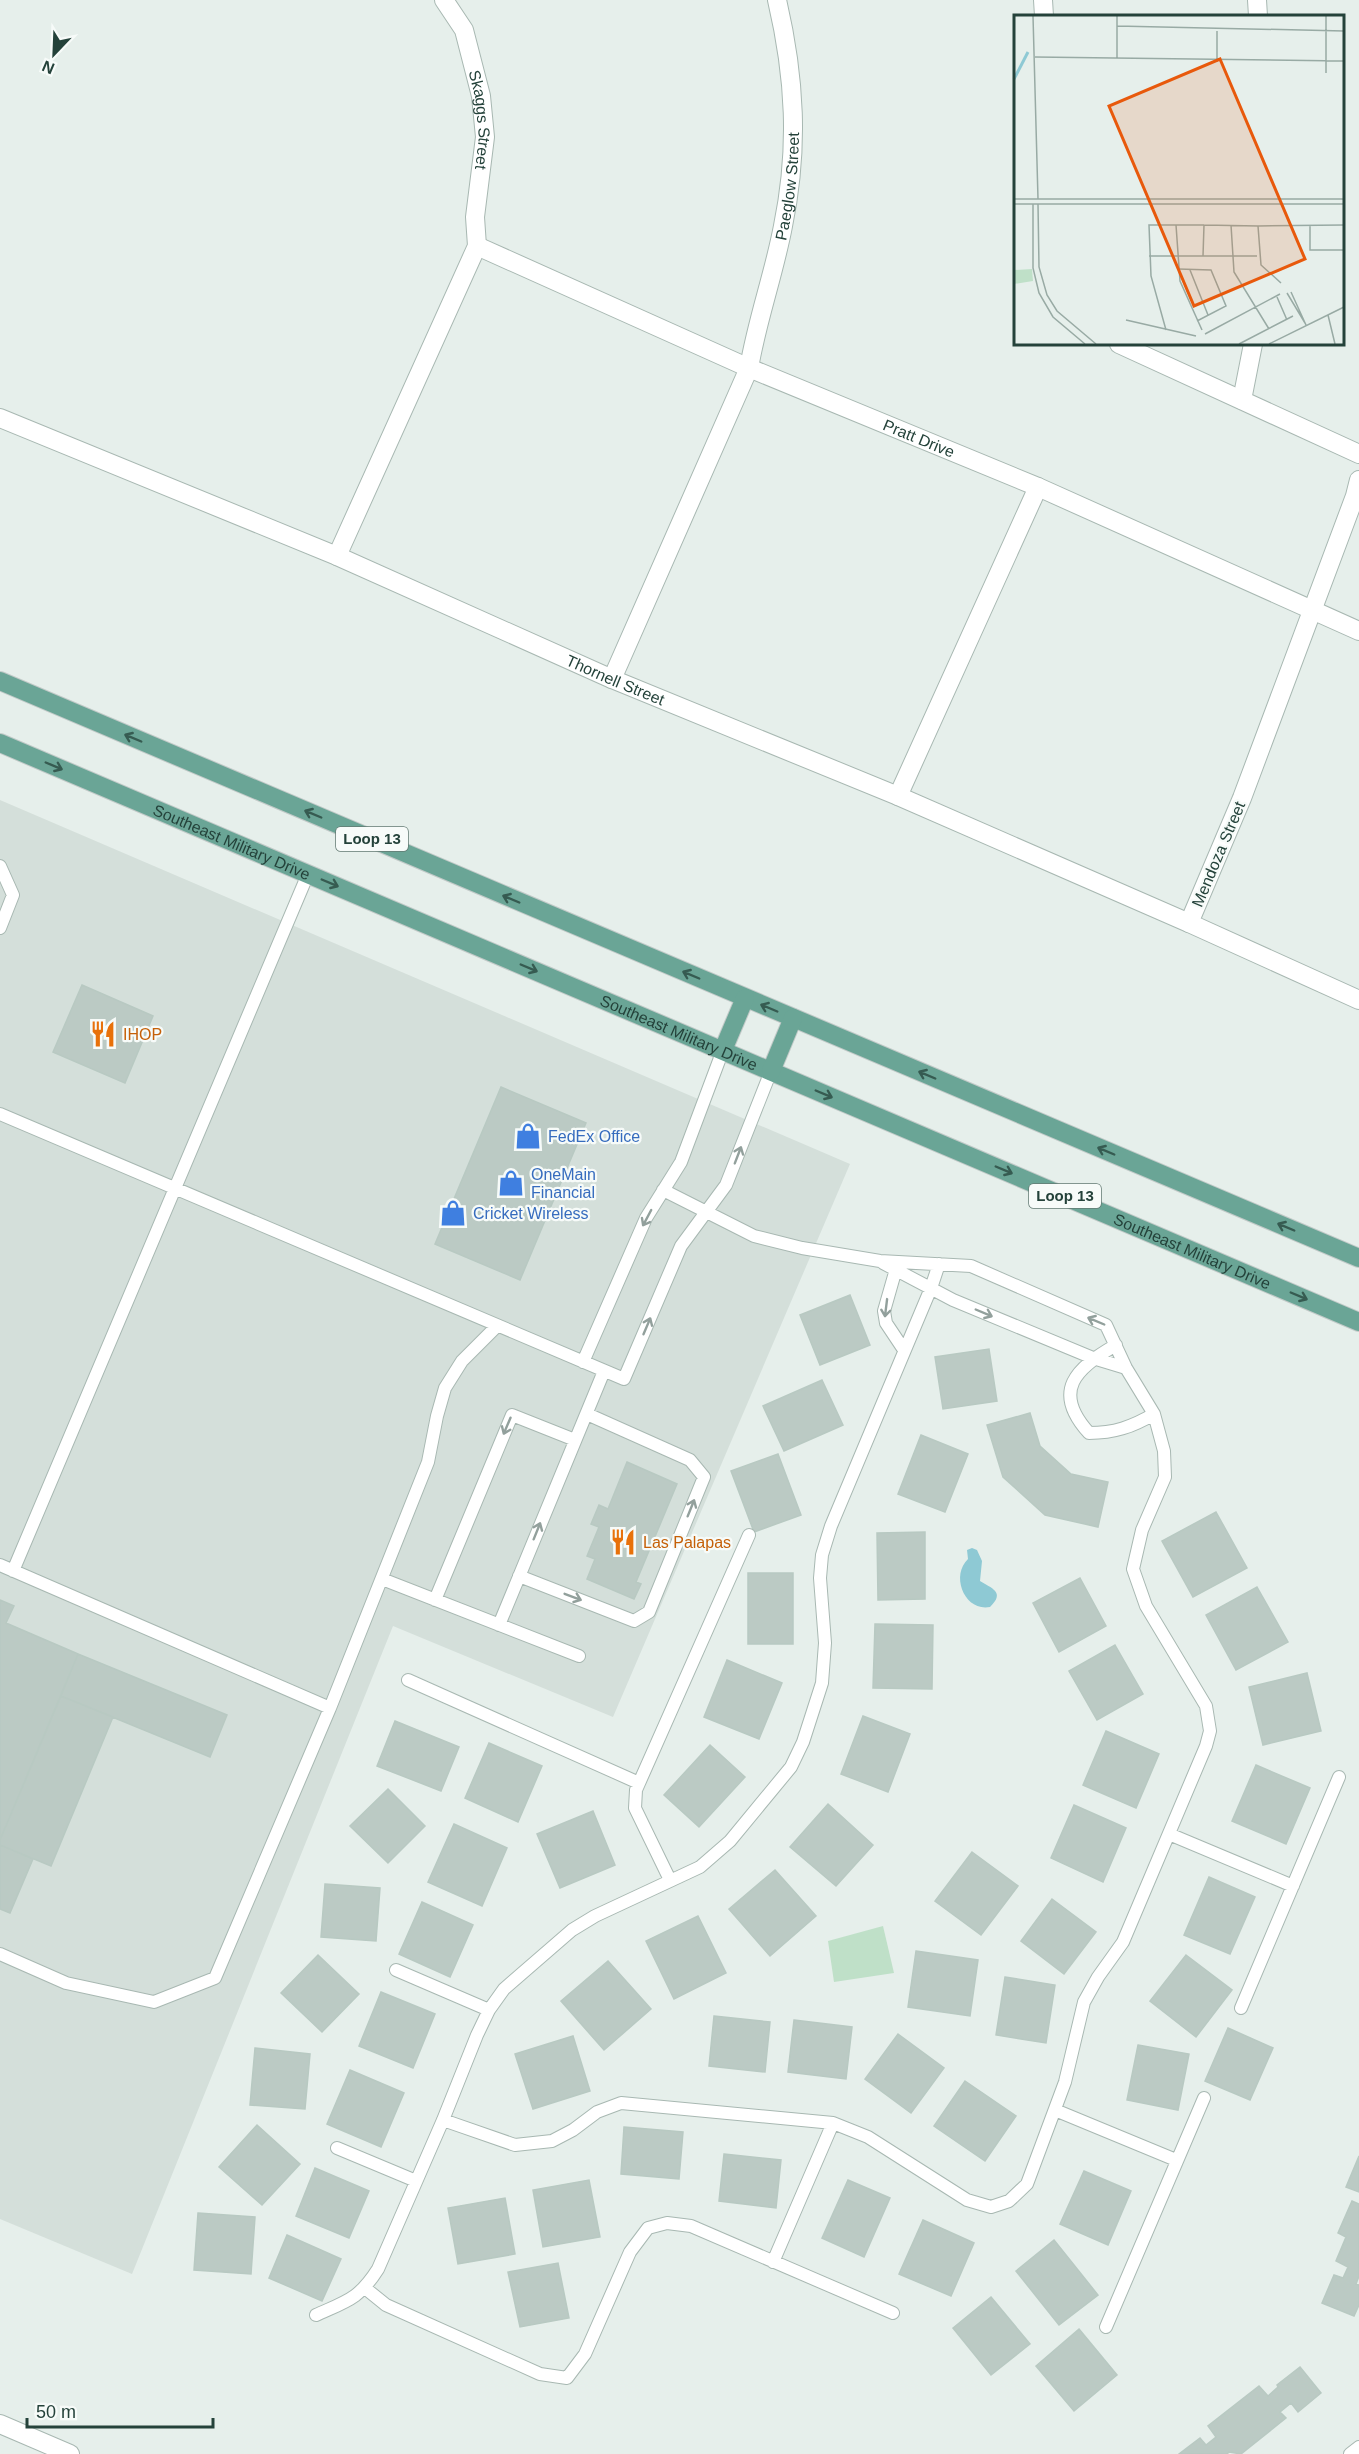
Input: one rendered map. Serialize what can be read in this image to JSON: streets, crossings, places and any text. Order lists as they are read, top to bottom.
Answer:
{
  "streets": {
    "main road": ["Loop 13", "Southeast Military Drive"],
    "street": [
      "Skaggs Street",
      "Paeglow Street",
      "Pratt Drive",
      "Thornell Street",
      "Mendoza Street"
    ]
  },
  "crossings": [
    ["Skaggs Street", "Pratt Drive"],
    ["Paeglow Street", "Pratt Drive"],
    ["Paeglow Street", "Thornell Street"],
    ["Pratt Drive", "Mendoza Street"],
    ["Thornell Street", "Mendoza Street"]
  ],
  "places": {
    "restaurant": ["IHOP", "Las Palapas"],
    "shop": ["FedEx Office", "OneMain Financial", "Cricket Wireless"]
  },
  "scale_bar": "50 m",
  "north": "bottom left"
}
